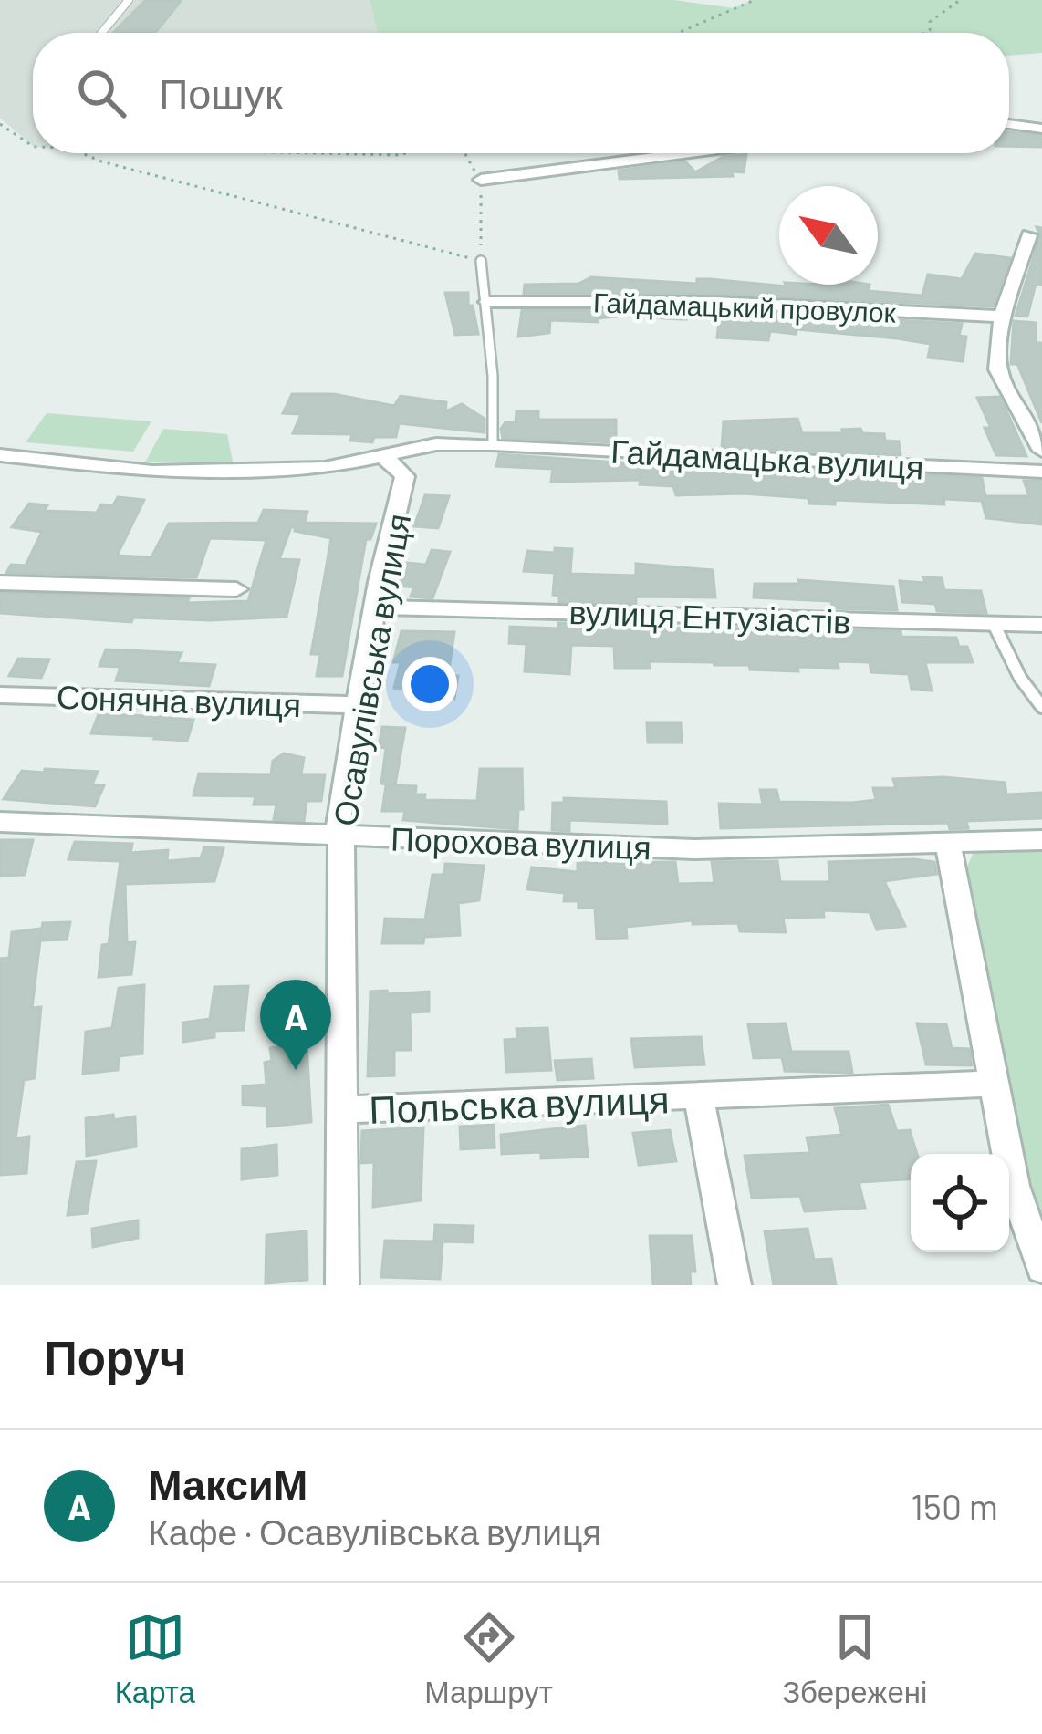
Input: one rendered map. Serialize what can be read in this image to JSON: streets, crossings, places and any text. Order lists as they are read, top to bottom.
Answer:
{
  "streets": {
    "street": [
      "Гайдамацький провулок",
      "Гайдамацька вулиця",
      "вулиця Ентузіастів",
      "Осавулівська вулиця",
      "Сонячна вулиця",
      "Порохова вулиця",
      "Польська вулиця"
    ]
  },
  "crossings": [
    ["Гайдамацька вулиця", "Осавулівська вулиця"],
    ["вулиця Ентузіастів", "Осавулівська вулиця"],
    ["Осавулівська вулиця", "Сонячна вулиця"],
    ["Осавулівська вулиця", "Порохова вулиця"],
    ["Осавулівська вулиця", "Польська вулиця"]
  ],
  "north": "top left",
  "page": {
    "search": "Пошук",
    "pins": "A",
    "heading": "Поруч",
    "list": [
      {
        "mark": "A",
        "name": "МаксиМ",
        "note": "Кафе · Осавулівська вулиця",
        "value": "150 m"
      }
    ],
    "nav": ["Карта", "Маршрут", "Збережені"]
  }
}
